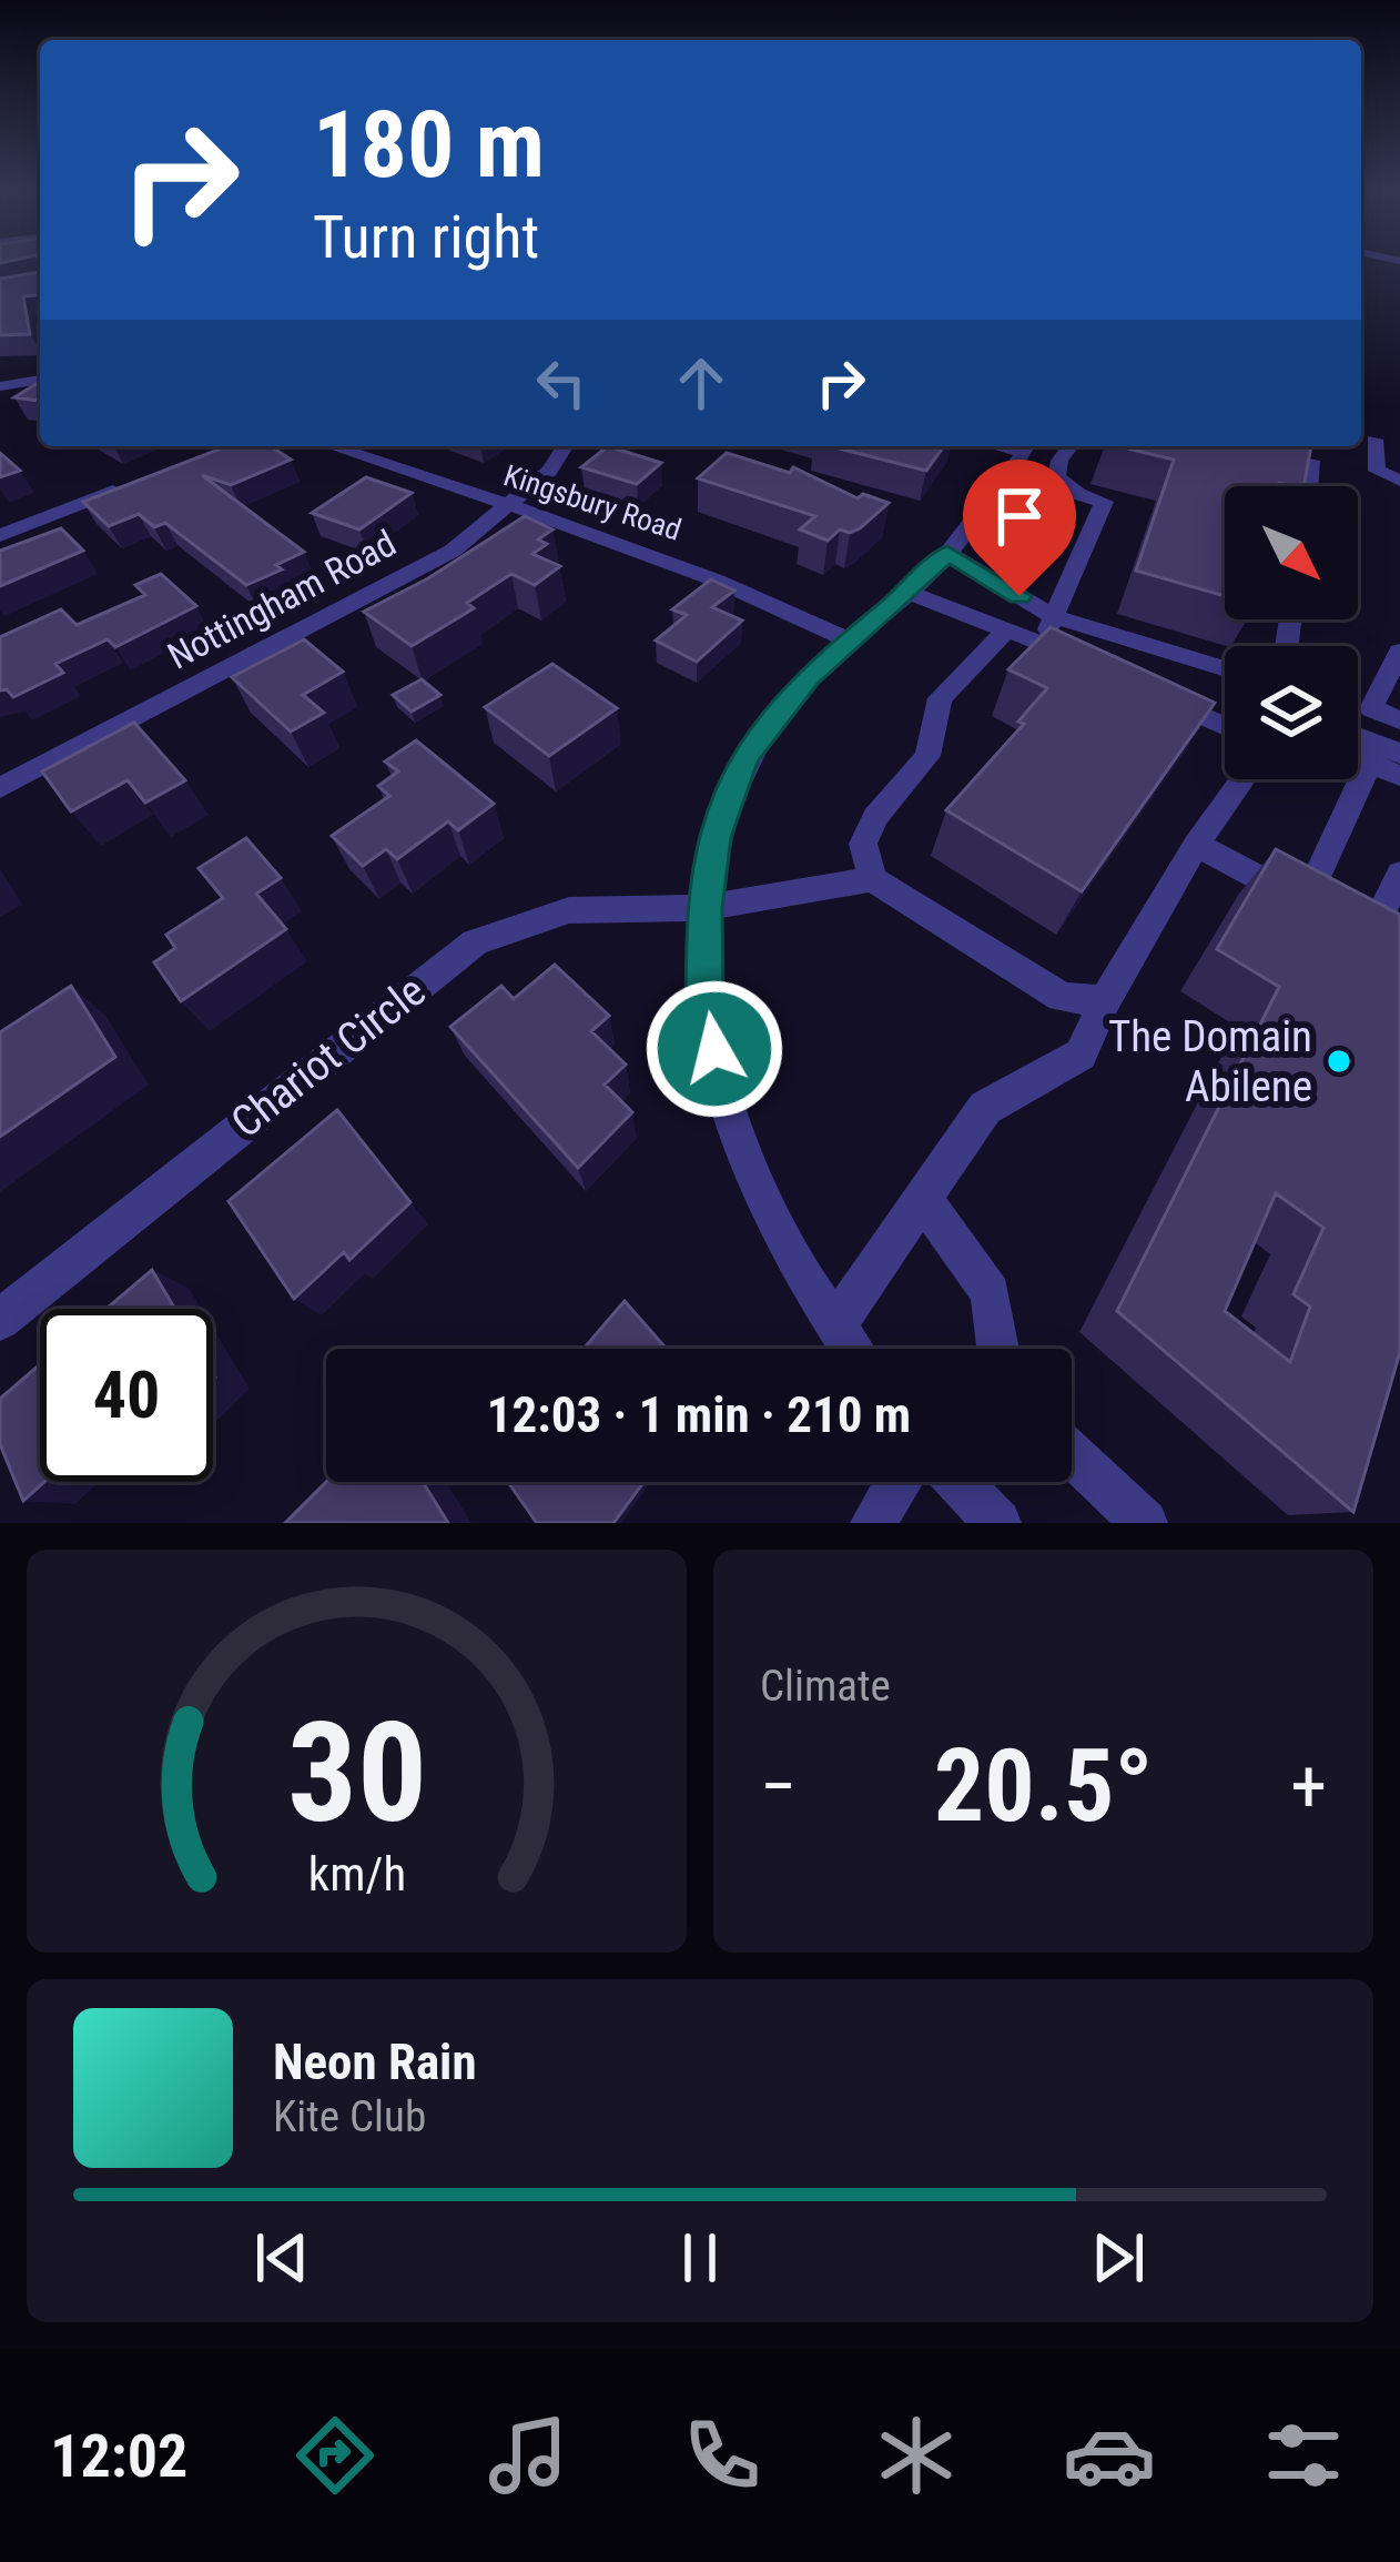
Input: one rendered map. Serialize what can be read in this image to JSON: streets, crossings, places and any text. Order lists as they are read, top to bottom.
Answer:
{
  "streets": {
    "street": ["Kingsbury Road", "Nottingham Road", "Chariot Circle"]
  },
  "crossings": [
    ["Kingsbury Road", "Nottingham Road"]
  ],
  "places": ["The Domain Abilene"],
  "north": "bottom right",
  "page": {
    "turn": ["180 m", "Turn right"],
    "limit": "40",
    "trip": "12:03 · 1 min · 210 m",
    "tile": "Climate",
    "heat": ["−", "20.5°", "+"],
    "song": ["Neon Rain", "Kite Club"],
    "tabs": "12:02",
    "gauge": ["30", "km/h"]
  }
}
